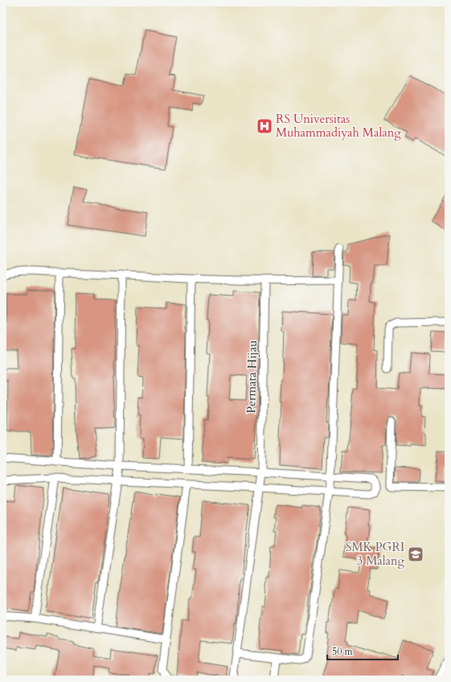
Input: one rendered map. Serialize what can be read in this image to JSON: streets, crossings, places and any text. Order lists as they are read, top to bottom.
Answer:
{
  "streets": {
    "street": ["Permata Hijau"]
  },
  "places": {
    "hospital": ["RS Universitas Muhammadiyah Malang"],
    "school or university": ["SMK PGRI 3 Malang"]
  },
  "scale_bar": "50 m"
}
